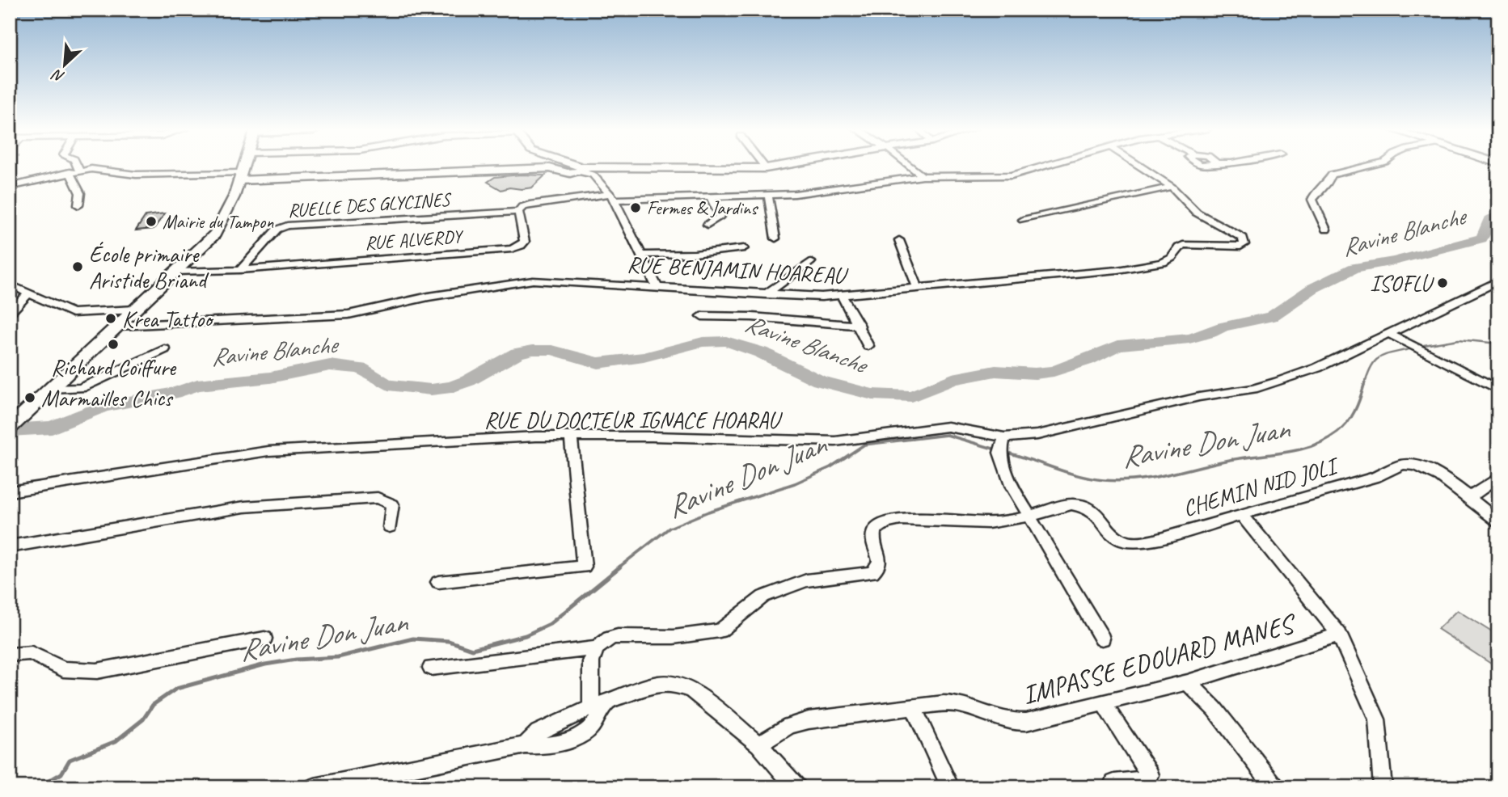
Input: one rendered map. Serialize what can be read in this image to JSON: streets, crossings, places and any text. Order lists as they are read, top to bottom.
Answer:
{
  "streets": {
    "street": [
      "RUELLE DES GLYCINES",
      "RUE ALVERDY",
      "RUE BENJAMIN HOAREAU",
      "RUE DU DOCTEUR IGNACE HOARAU",
      "CHEMIN NID JOLI",
      "IMPASSE EDOUARD MANES"
    ]
  },
  "crossings": [
    ["RUELLE DES GLYCINES", "RUE ALVERDY"]
  ],
  "water": ["Ravine Blanche", "Ravine Don Juan"],
  "places": [
    "Fermes & Jardins",
    "Mairie du Tampon",
    "École primaire Aristide Briand",
    "ISOFLU",
    "Krea Tattoo",
    "Richard Coiffure",
    "Marmailles Chics"
  ],
  "north": "bottom left"
}
